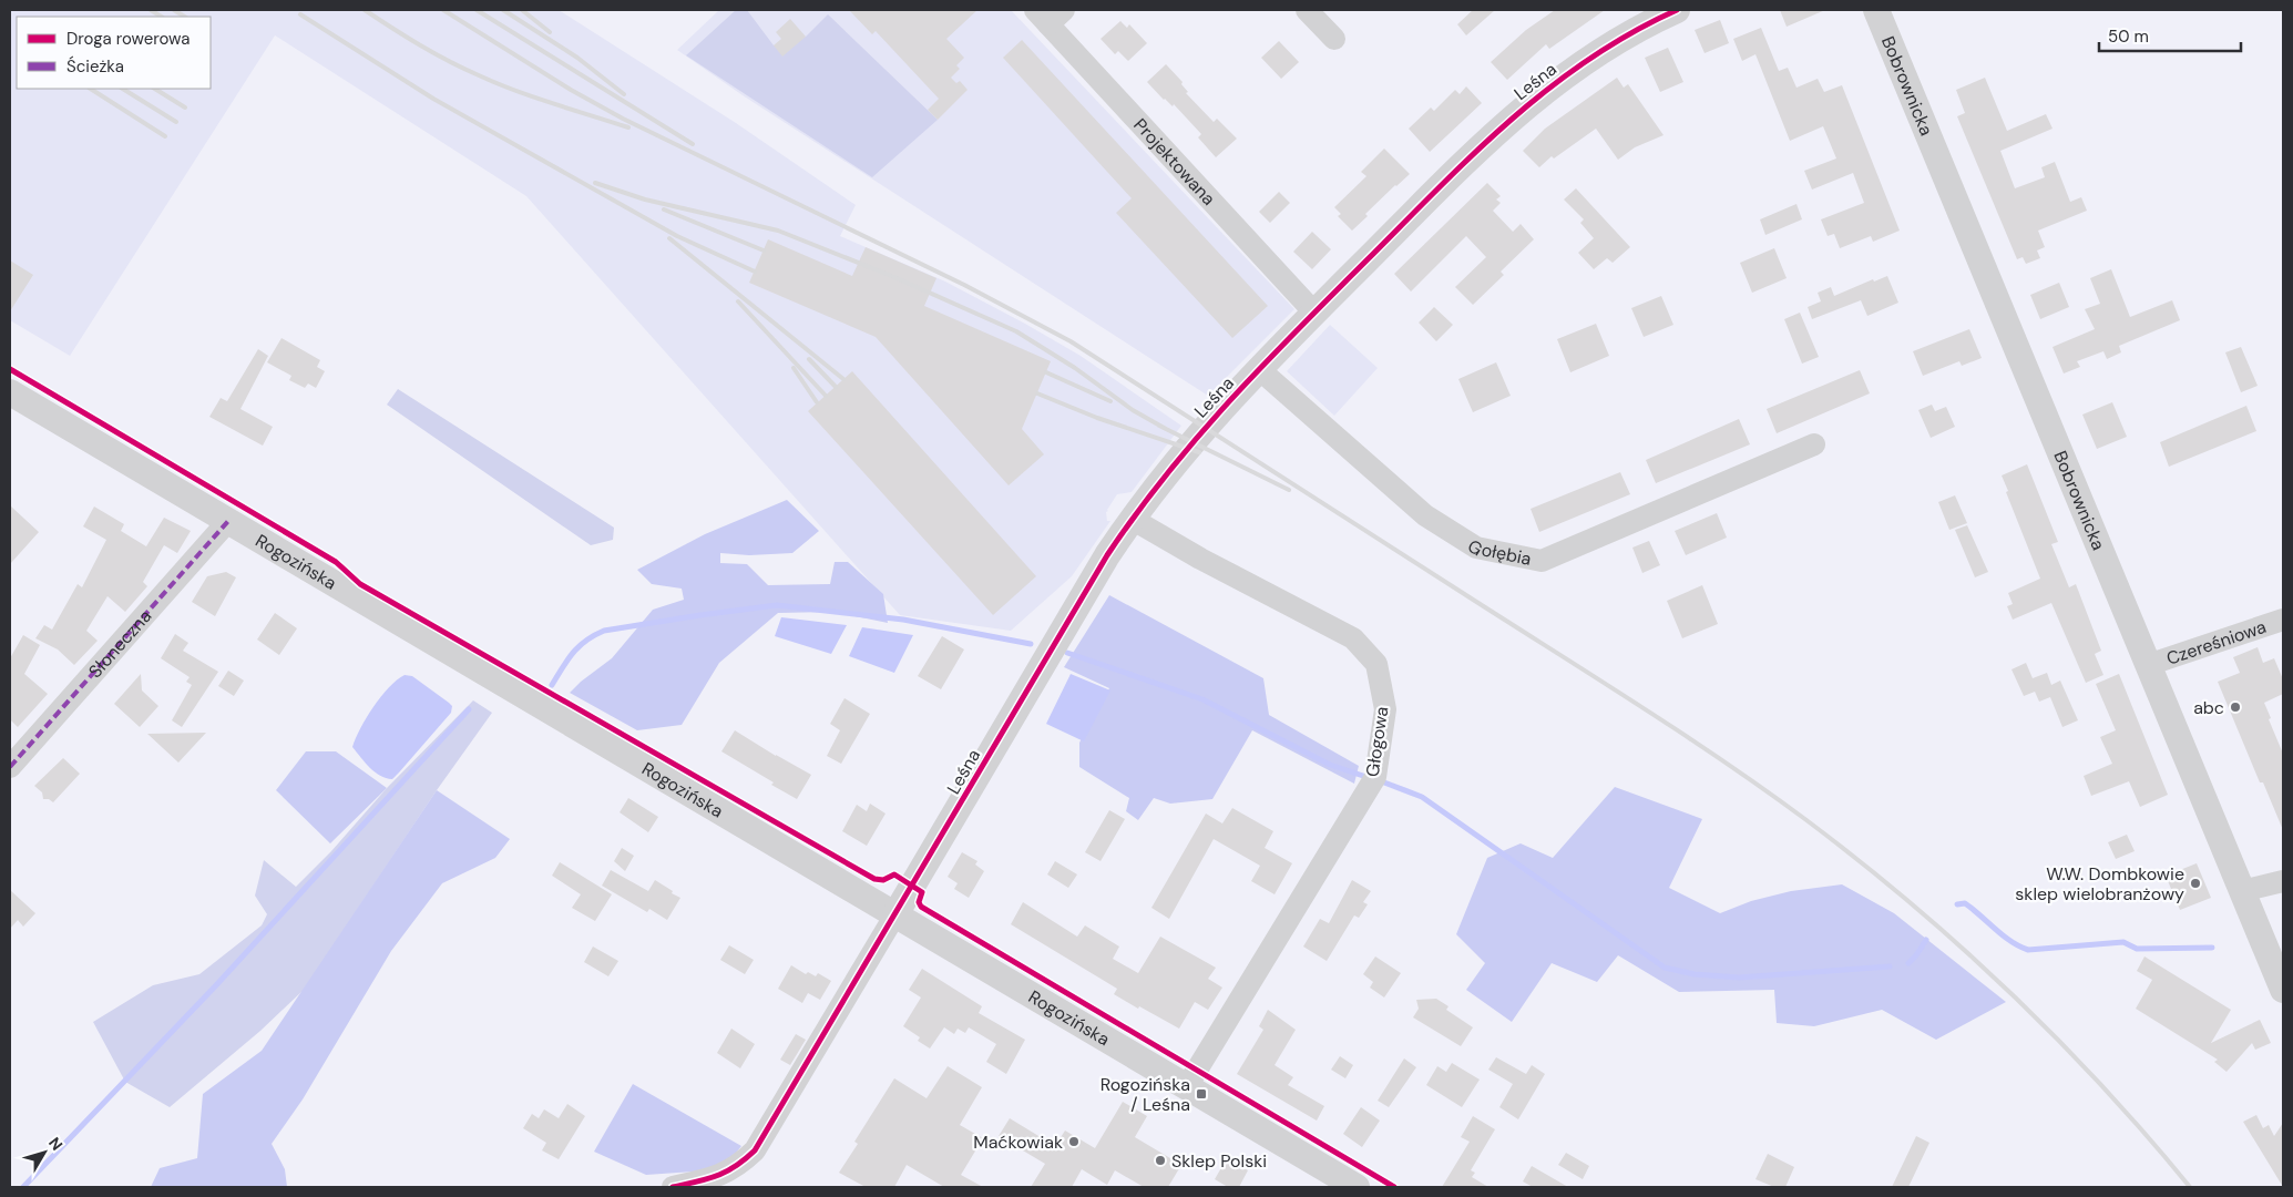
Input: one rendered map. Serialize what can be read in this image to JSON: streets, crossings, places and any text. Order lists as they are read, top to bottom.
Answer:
{
  "streets": {
    "street": [
      "Leśna",
      "Bobrownicka",
      "Projektowana",
      "Gołębia",
      "Rogozińska",
      "Czereśniowa",
      "Słoneczna",
      "Głogowa"
    ]
  },
  "crossings": [
    ["Leśna", "Projektowana"],
    ["Leśna", "Gołębia"],
    ["Leśna", "Rogozińska"],
    ["Leśna", "Głogowa"],
    ["Bobrownicka", "Czereśniowa"],
    ["Rogozińska", "Słoneczna"],
    ["Rogozińska", "Głogowa"]
  ],
  "places": {
    "other": [
      "abc",
      "W.W. Dombkowie sklep wielobranżowy",
      "Maćkowiak",
      "Sklep Polski"
    ],
    "transit": ["Rogozińska / Leśna"]
  },
  "legend": ["Droga rowerowa", "Ścieżka"],
  "scale_bar": "50 m",
  "north": "top right"
}
